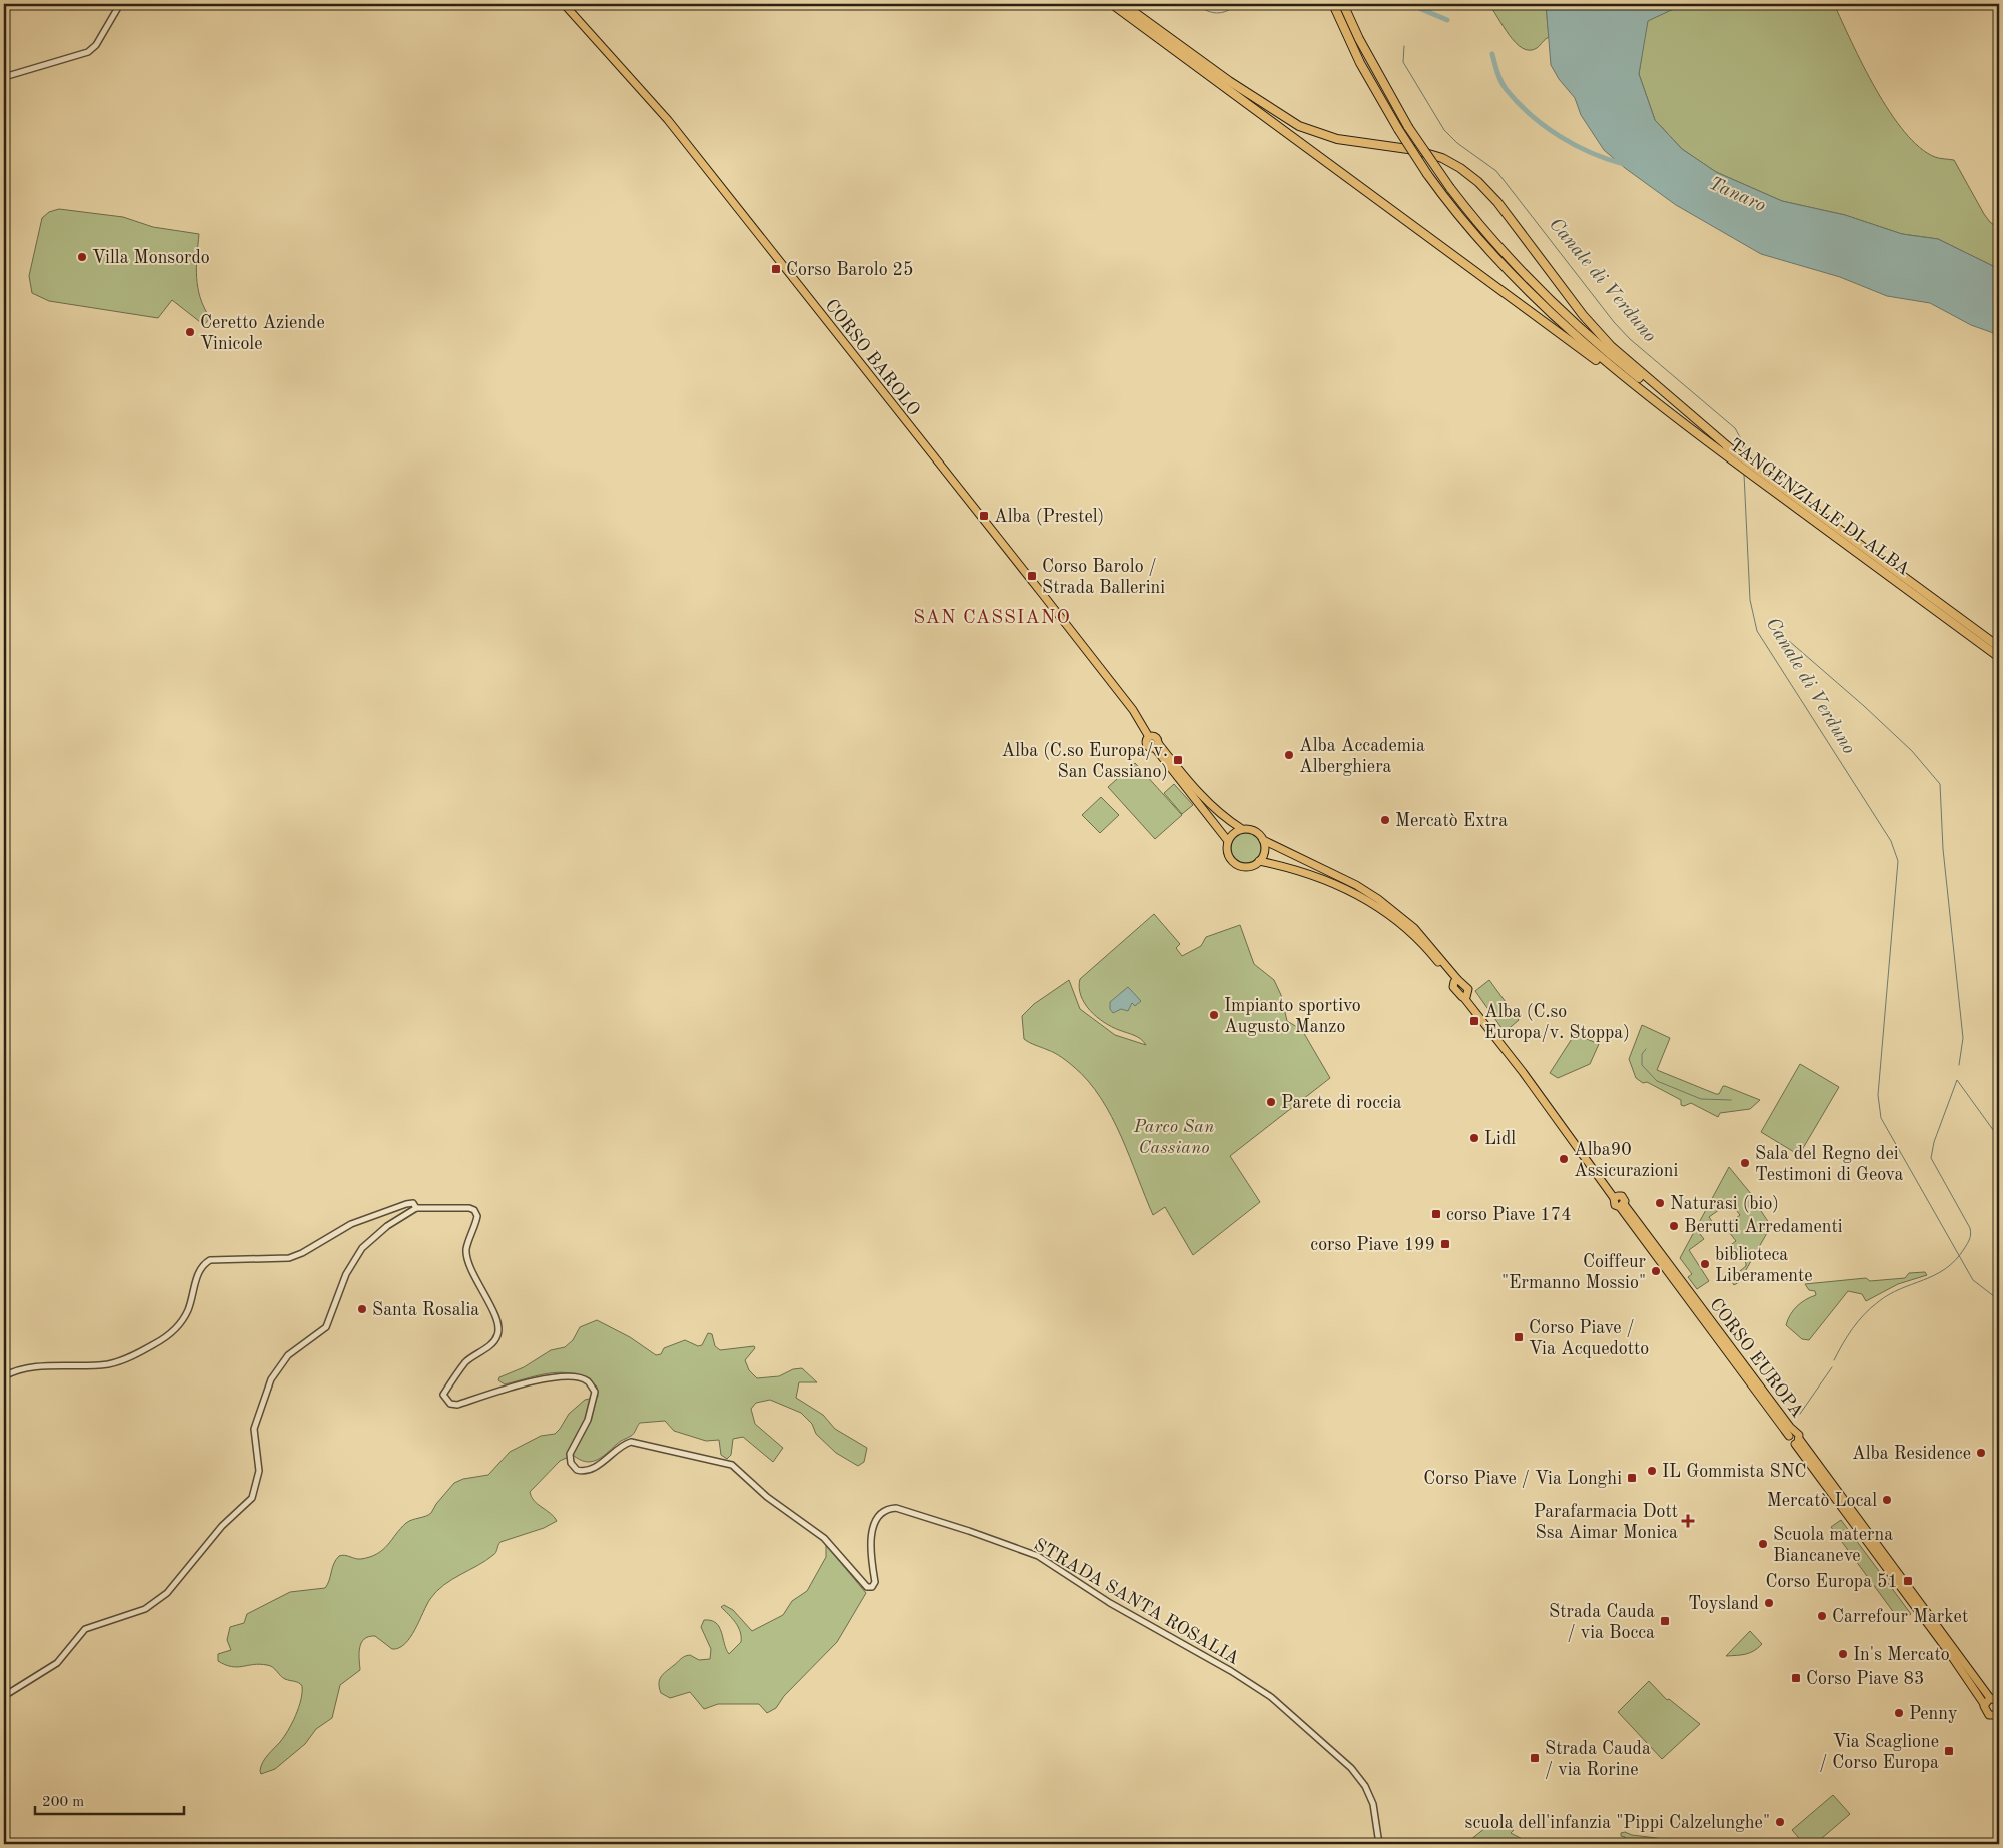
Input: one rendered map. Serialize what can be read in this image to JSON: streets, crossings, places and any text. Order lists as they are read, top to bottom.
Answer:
{
  "streets": {
    "highway": ["TANGENZIALE DI ALBA"],
    "main road": ["CORSO BAROLO", "CORSO EUROPA"],
    "street": ["STRADA SANTA ROSALIA"]
  },
  "districts": ["SAN CASSIANO"],
  "water": ["Tanaro", "Canale di Verduno"],
  "parks": ["Parco San Cassiano"],
  "places": {
    "other": [
      "Villa Monsordo",
      "Ceretto Aziende Vinicole",
      "Alba Accademia Alberghiera",
      "Mercatò Extra",
      "Impianto sportivo Augusto Manzo",
      "Parete di roccia",
      "Lidl",
      "Alba90 Assicurazioni",
      "Sala del Regno dei Testimoni di Geova",
      "Naturasi (bio)",
      "Berutti Arredamenti",
      "biblioteca Liberamente",
      "Coiffeur \"Ermanno Mossio\"",
      "Santa Rosalia",
      "Alba Residence",
      "IL Gommista SNC",
      "Mercatò Local",
      "Scuola materna Biancaneve",
      "Toysland",
      "Carrefour Market",
      "In's Mercato",
      "Penny",
      "scuola dell'infanzia \"Pippi Calzelunghe\""
    ],
    "transit": [
      "Corso Barolo 25",
      "Alba (Prestel)",
      "Corso Barolo / Strada Ballerini",
      "Alba (C.so Europa/v. San Cassiano)",
      "Alba (C.so Europa/v. Stoppa)",
      "corso Piave 174",
      "corso Piave 199",
      "Corso Piave / Via Acquedotto",
      "Corso Piave / Via Longhi",
      "Corso Europa 51",
      "Strada Cauda / via Bocca",
      "Corso Piave 83",
      "Via Scaglione / Corso Europa",
      "Strada Cauda / via Rorine"
    ],
    "health": ["Parafarmacia Dott Ssa Aimar Monica"]
  },
  "scale_bar": "200 m"
}
